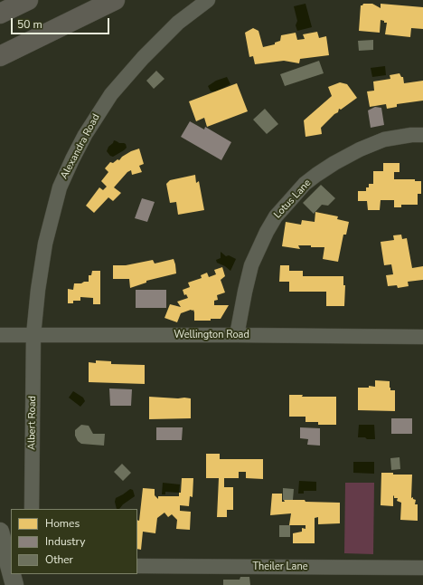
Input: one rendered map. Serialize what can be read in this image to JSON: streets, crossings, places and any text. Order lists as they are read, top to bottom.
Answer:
{
  "streets": {
    "street": [
      "Alexandra Road",
      "Lotus Lane",
      "Wellington Road",
      "Albert Road",
      "Theiler Lane"
    ]
  },
  "crossings": [
    ["Alexandra Road", "Wellington Road"],
    ["Alexandra Road", "Albert Road"],
    ["Lotus Lane", "Wellington Road"],
    ["Wellington Road", "Albert Road"]
  ],
  "legend": ["Homes", "Industry", "Other"],
  "scale_bar": "50 m"
}
